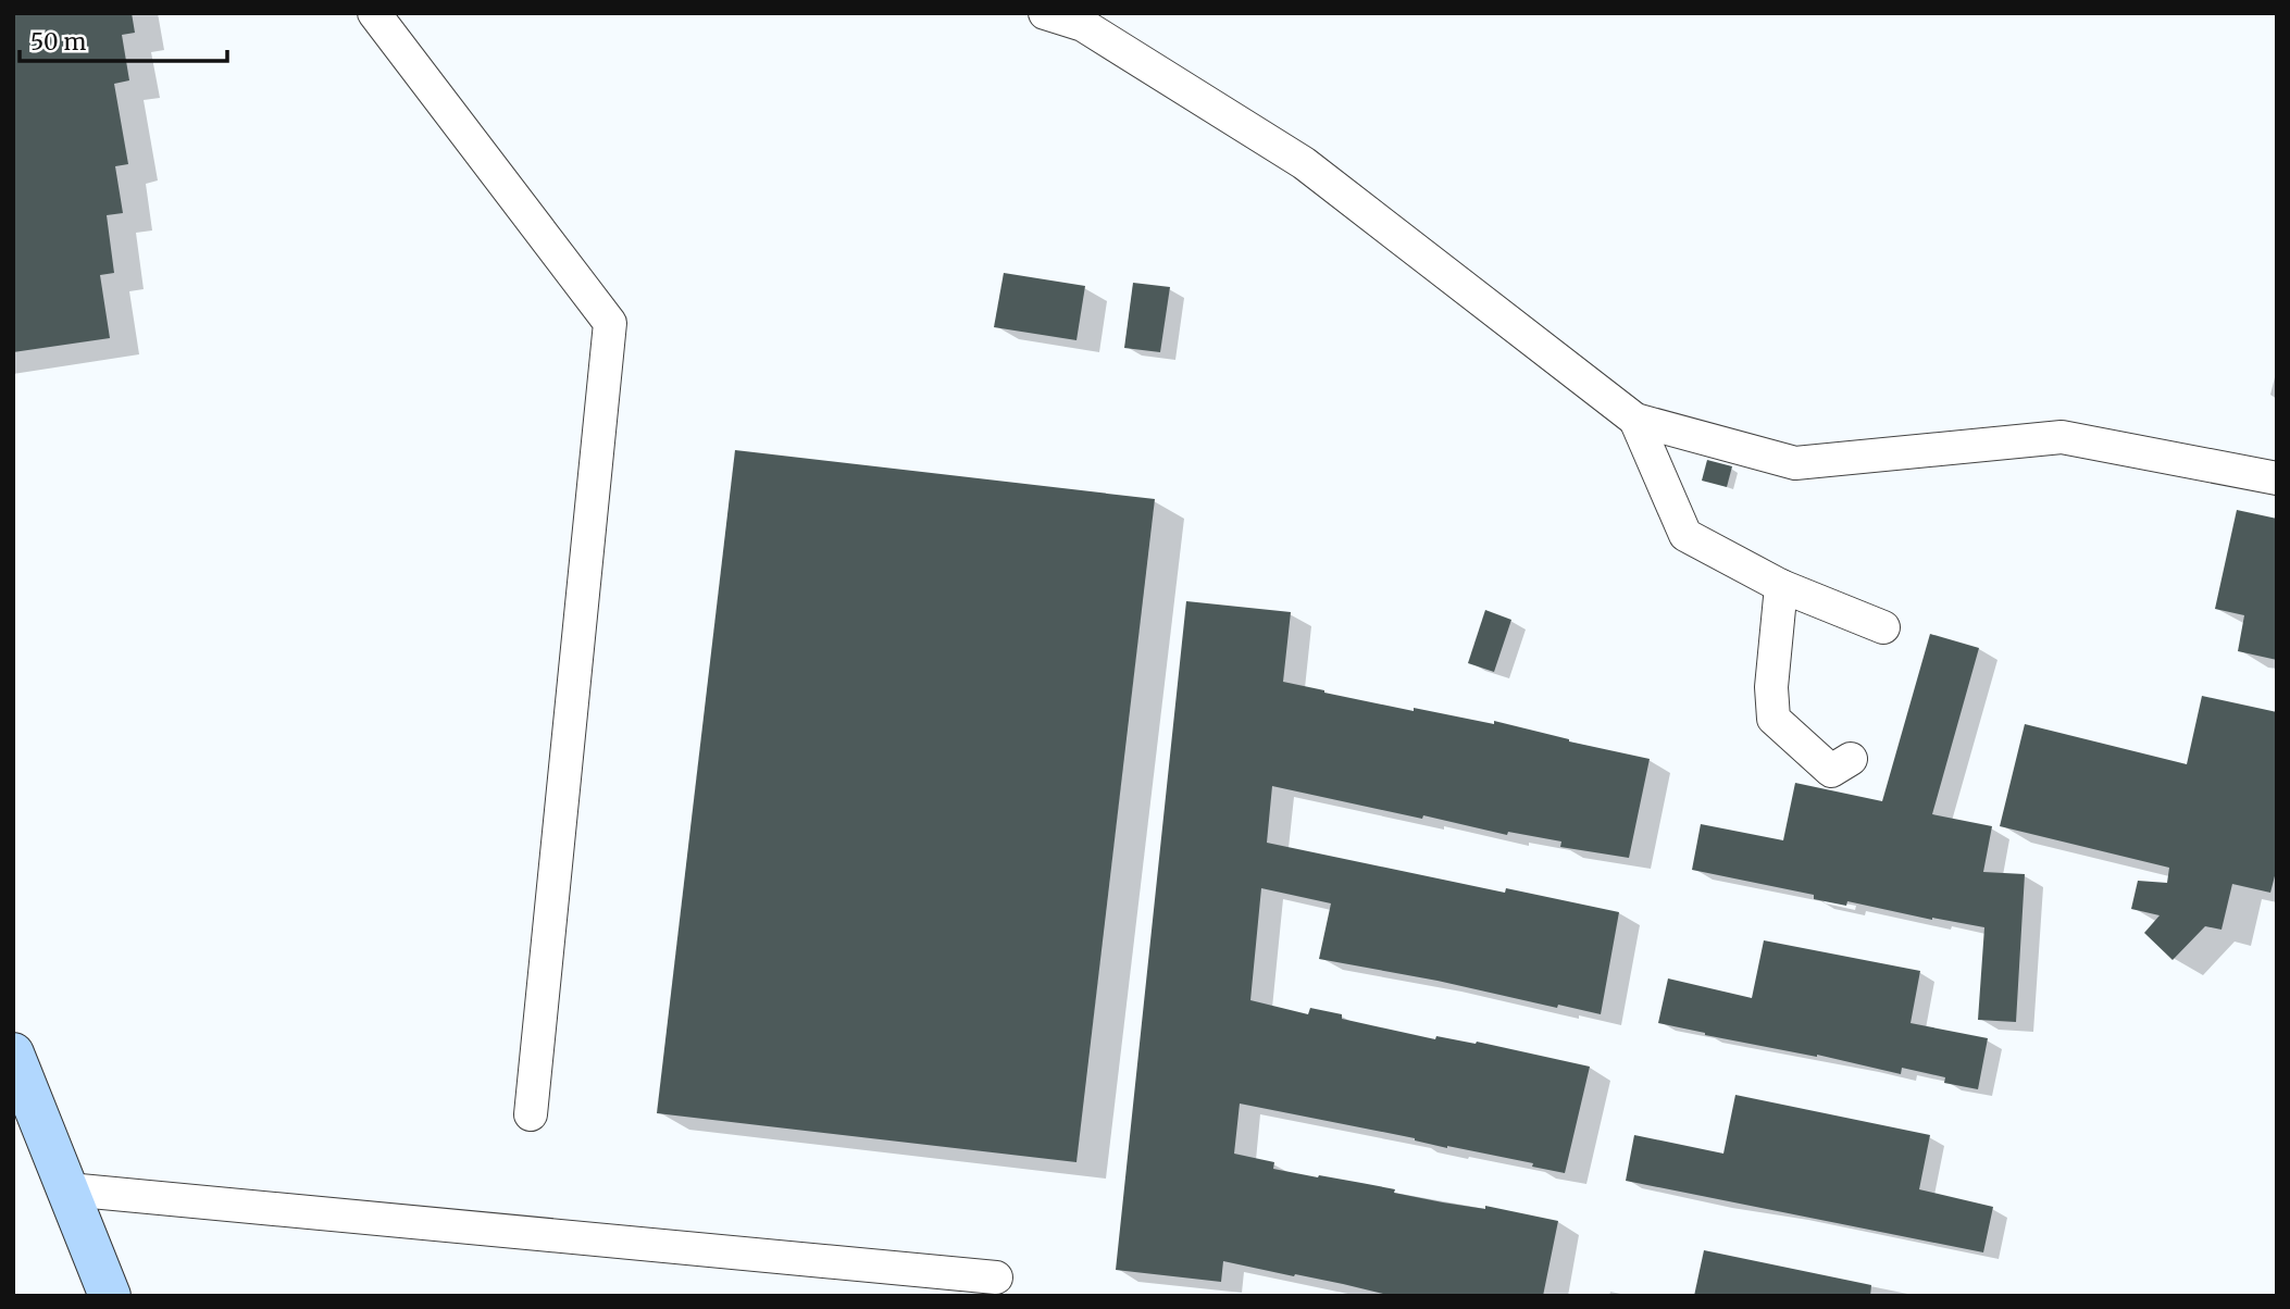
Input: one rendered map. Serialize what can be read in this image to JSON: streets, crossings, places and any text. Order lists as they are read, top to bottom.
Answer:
{
  "scale_bar": "50 m"
}
